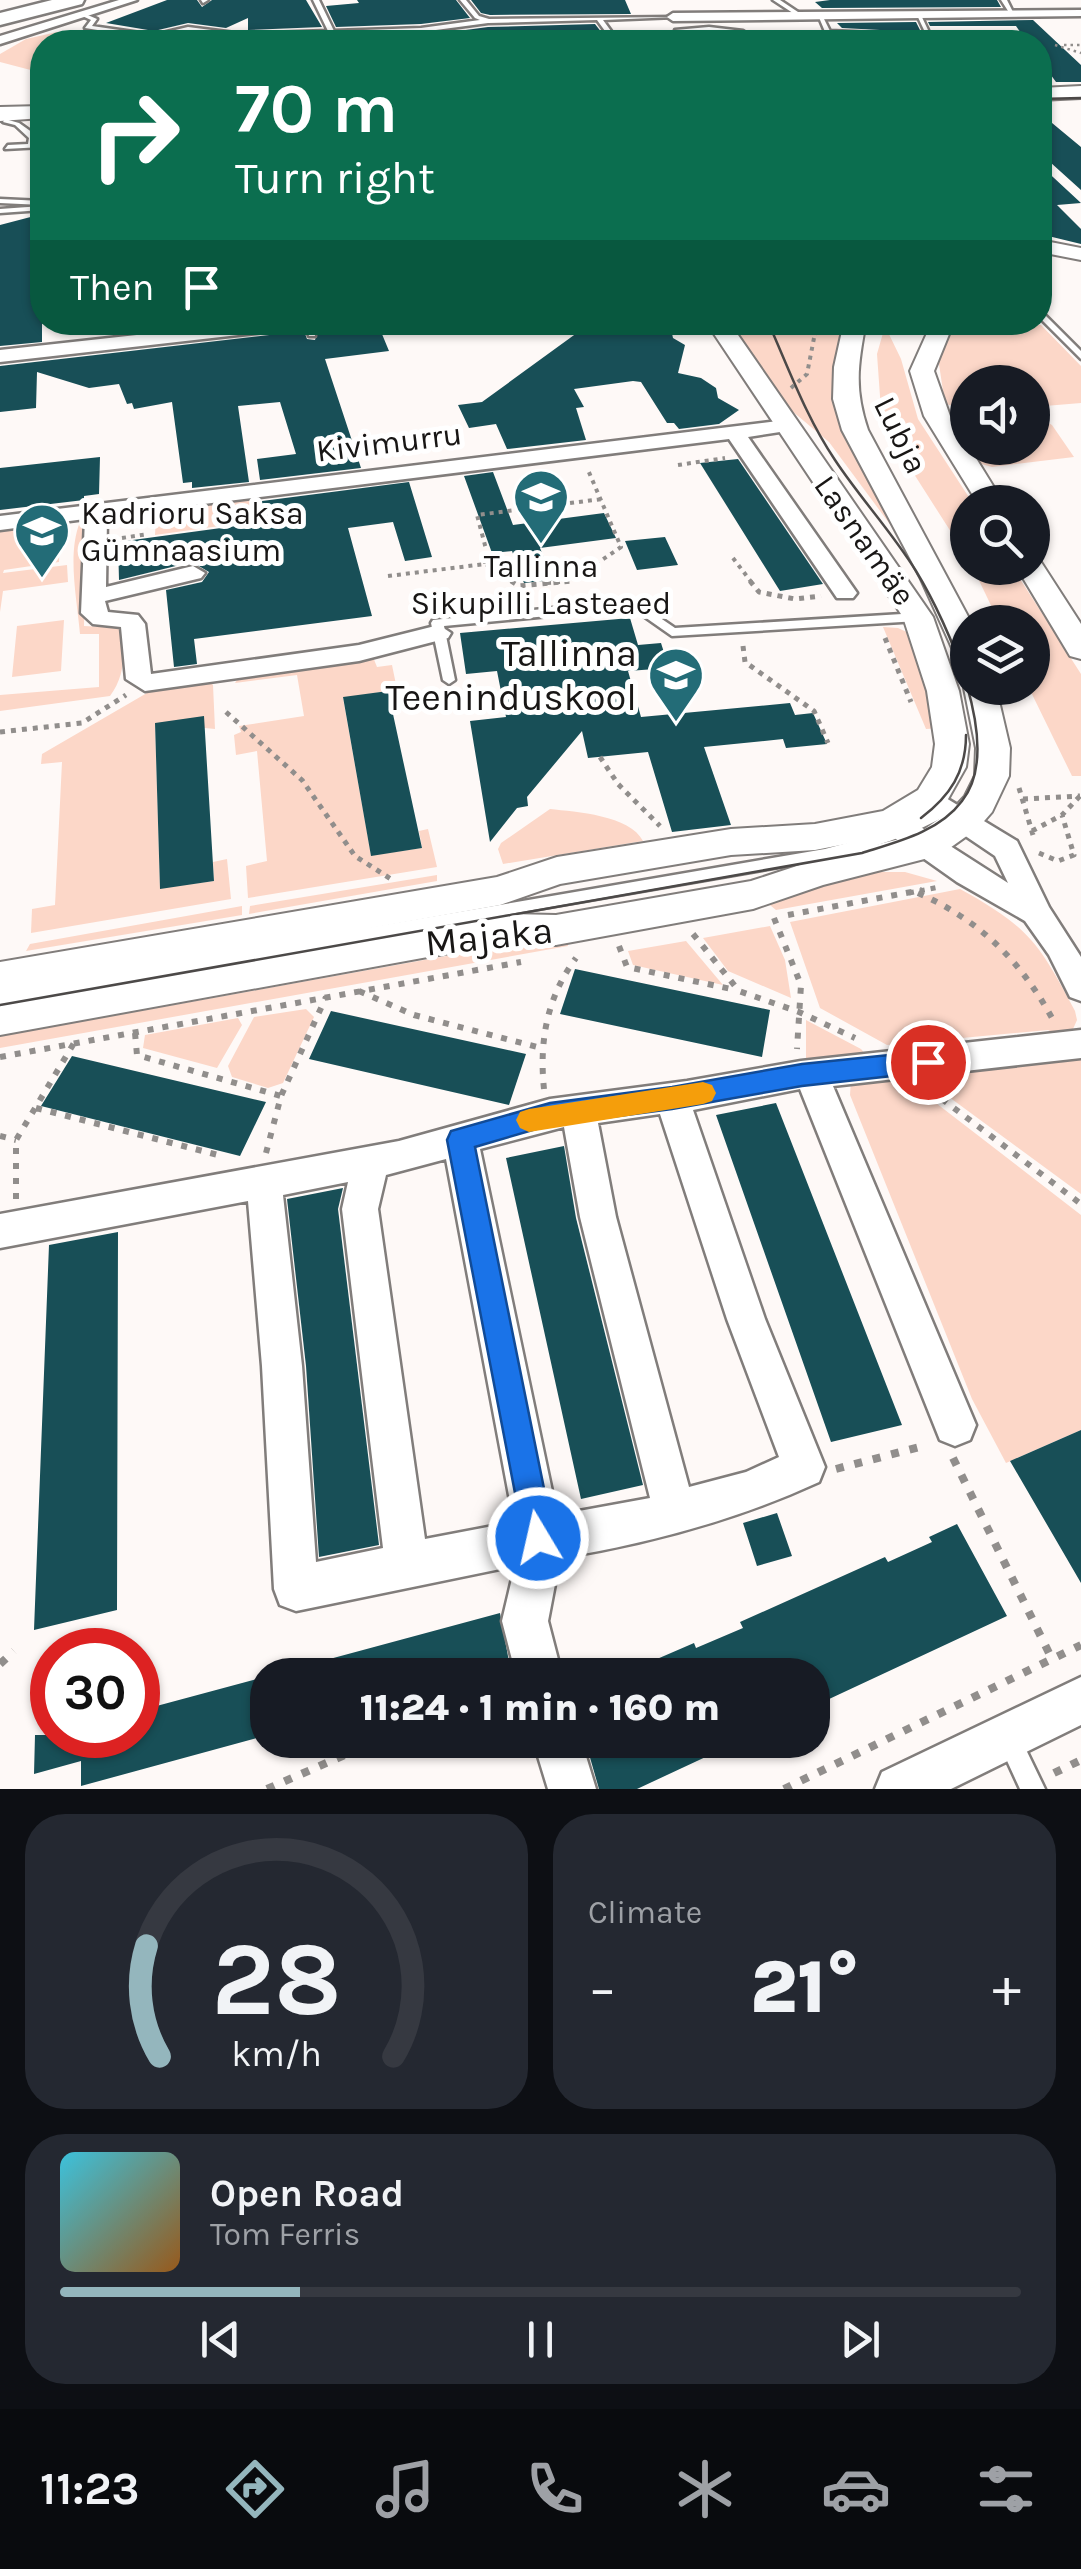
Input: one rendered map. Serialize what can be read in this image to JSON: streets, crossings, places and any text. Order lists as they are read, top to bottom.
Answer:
{
  "streets": {
    "street": [
      "Lubja",
      "Kivimurru",
      "Lasnamäe",
      "Majaka"
    ]
  },
  "crossings": [
    ["Lubja", "Lasnamäe"],
    ["Kivimurru", "Lasnamäe"],
    ["Lasnamäe", "Majaka"]
  ],
  "places": {
    "school or university": ["Tallinna Sikupilli Lasteaed", "Kadrioru Saksa Gümnaasium", "Tallinna Teeninduskool"]
  },
  "page": {
    "turn": ["70 m", "Turn right"],
    "then": "Then",
    "limit": "30",
    "trip": "11:24 · 1 min · 160 m",
    "tile": "Climate",
    "heat": ["−", "21°", "+"],
    "song": ["Open Road", "Tom Ferris"],
    "tabs": "11:23",
    "gauge": ["28", "km/h"]
  }
}
